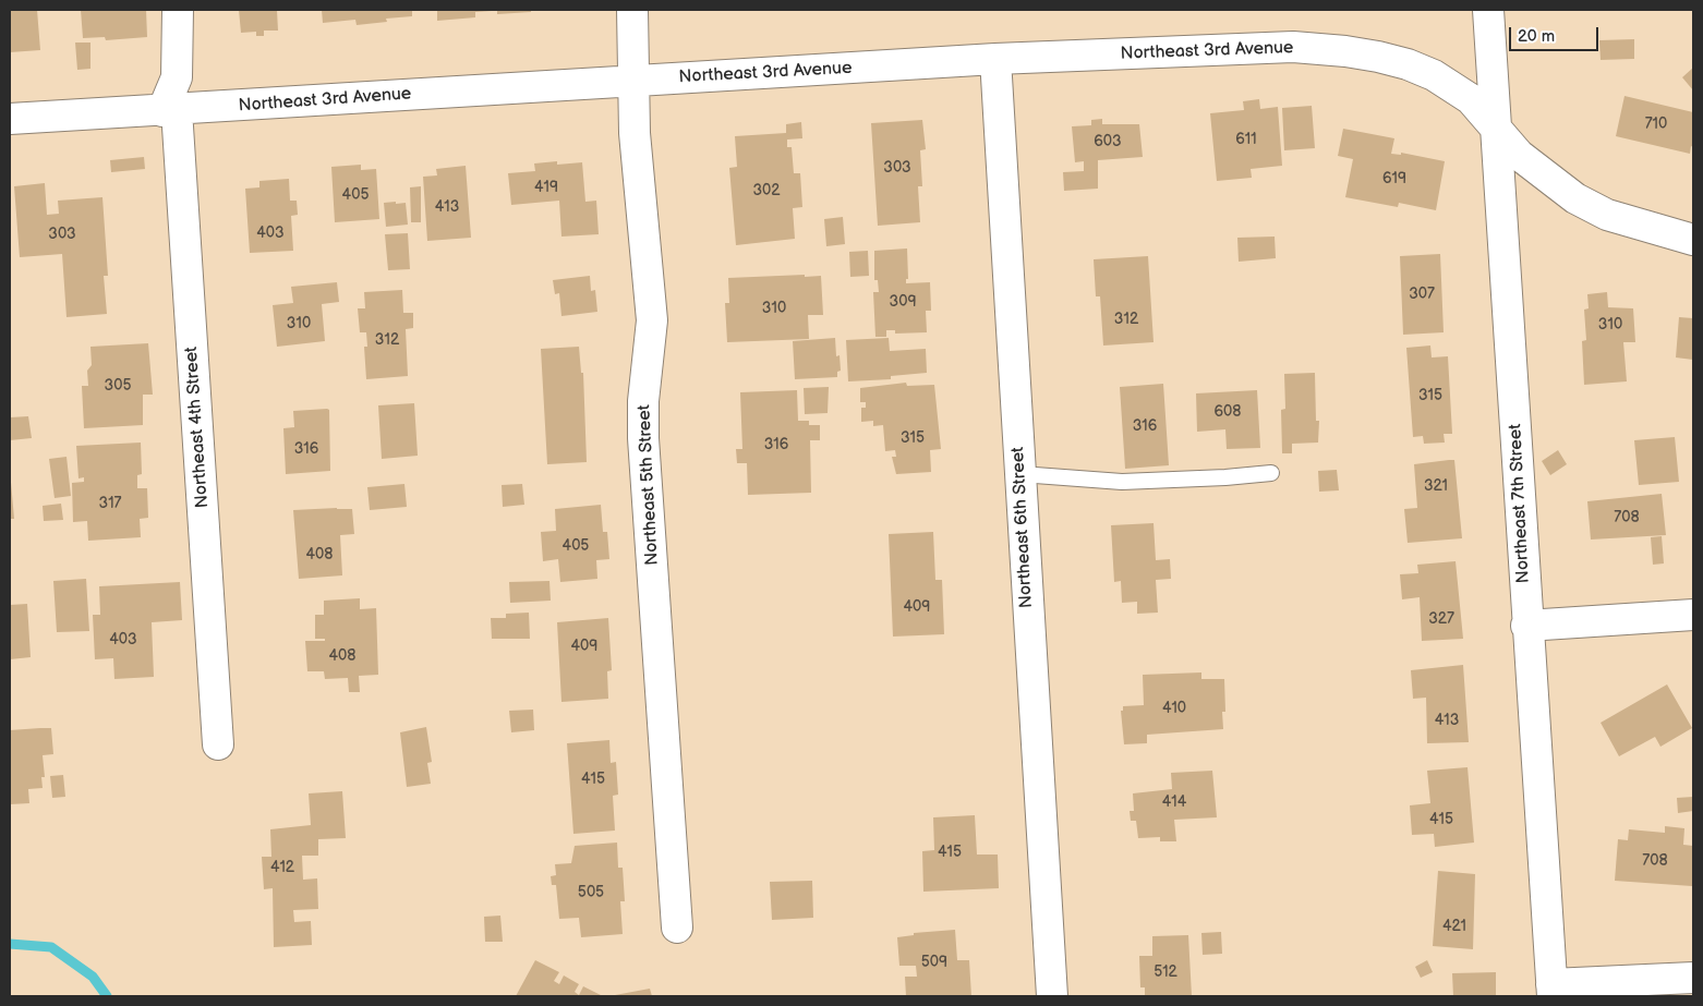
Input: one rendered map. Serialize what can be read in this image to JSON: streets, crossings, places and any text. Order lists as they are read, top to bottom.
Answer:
{
  "streets": {
    "street": [
      "Northeast 3rd Avenue",
      "Northeast 4th Street",
      "Northeast 5th Street",
      "Northeast 7th Street",
      "Northeast 6th Street"
    ]
  },
  "crossings": [
    ["Northeast 3rd Avenue", "Northeast 4th Street"],
    ["Northeast 3rd Avenue", "Northeast 5th Street"],
    ["Northeast 3rd Avenue", "Northeast 7th Street"],
    ["Northeast 3rd Avenue", "Northeast 6th Street"]
  ],
  "house_numbers": [
    "710",
    "611",
    "603",
    "303",
    "619",
    "419",
    "302",
    "405",
    "413",
    "403",
    "303",
    "307",
    "309",
    "310",
    "312",
    "310",
    "310",
    "312",
    "305",
    "315",
    "608",
    "316",
    "315",
    "316",
    "316",
    "321",
    "317",
    "708",
    "405",
    "408",
    "409",
    "327",
    "403",
    "409",
    "408",
    "410",
    "413",
    "415",
    "414",
    "415",
    "415",
    "708",
    "412",
    "505",
    "421",
    "509",
    "512"
  ],
  "scale_bar": "20 m"
}
